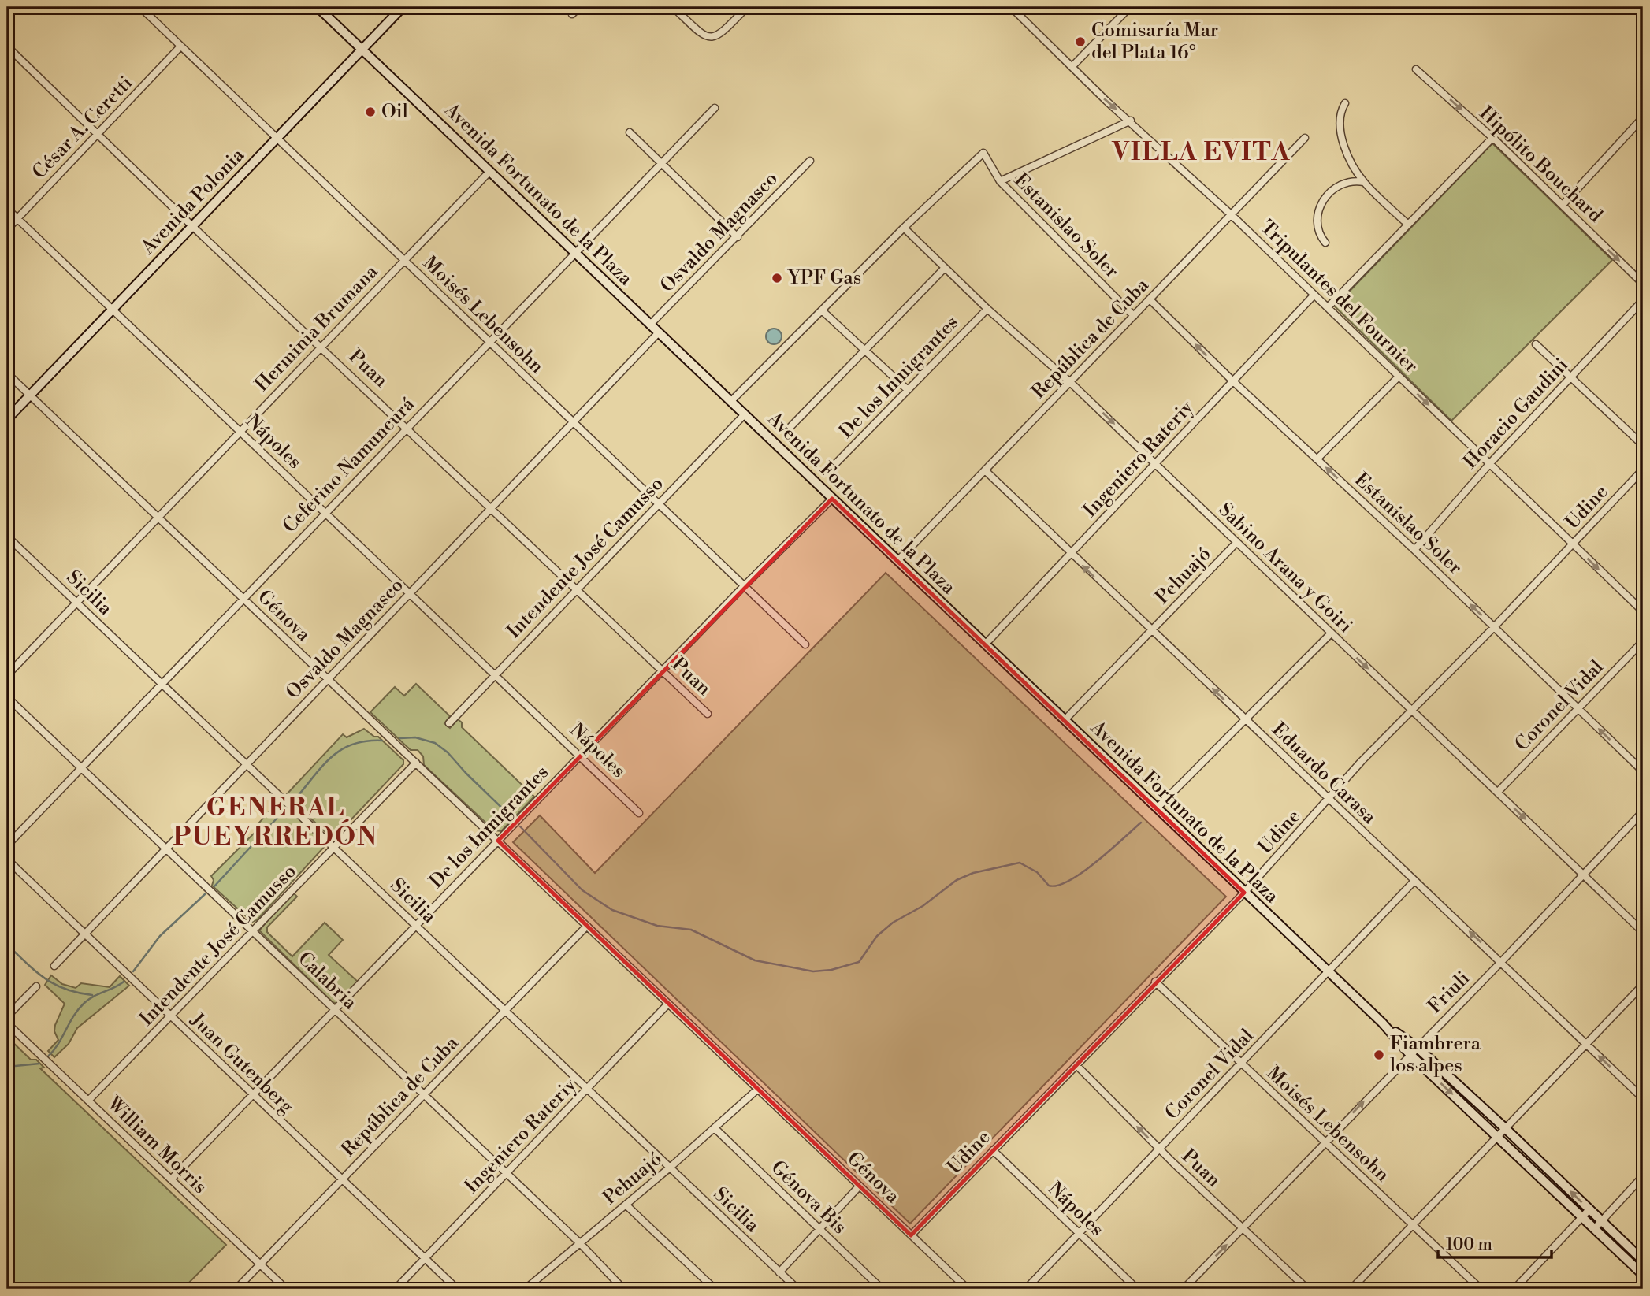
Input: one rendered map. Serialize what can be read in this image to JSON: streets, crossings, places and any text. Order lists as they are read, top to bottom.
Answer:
{
  "streets": {
    "main road": ["Avenida Fortunato de la Plaza", "Avenida Polonia"],
    "street": [
      "César A. Ceretti",
      "Hipólito Bouchard",
      "Estanislao Soler",
      "Osvaldo Magnasco",
      "Tripulantes del Fournier",
      "Moisés Lebensohn",
      "Herminia Brumana",
      "República de Cuba",
      "Puan",
      "De los Inmigrantes",
      "Horacio Gaudini",
      "Nápoles",
      "Ingeniero Rateriy",
      "Ceferino Namuncurá",
      "Udine",
      "Intendente José Camusso",
      "Sabino Arana y Goiri",
      "Pehuajó",
      "Sicilia",
      "Génova",
      "Coronel Vidal",
      "Eduardo Carasa",
      "Calabria",
      "Friuli",
      "Juan Gutenberg",
      "William Morris",
      "Génova Bis"
    ]
  },
  "crossings": [
    ["César A. Ceretti", "Moisés Lebensohn"],
    ["César A. Ceretti", "Puan"],
    ["César A. Ceretti", "Nápoles"],
    ["Avenida Fortunato de la Plaza", "Avenida Polonia"],
    ["Avenida Fortunato de la Plaza", "Osvaldo Magnasco"],
    ["Avenida Fortunato de la Plaza", "Herminia Brumana"],
    ["Avenida Fortunato de la Plaza", "República de Cuba"],
    ["Avenida Fortunato de la Plaza", "De los Inmigrantes"],
    ["Avenida Fortunato de la Plaza", "Ingeniero Rateriy"],
    ["Avenida Fortunato de la Plaza", "Ceferino Namuncurá"],
    ["Avenida Fortunato de la Plaza", "Udine"],
    ["Avenida Fortunato de la Plaza", "Intendente José Camusso"],
    ["Avenida Fortunato de la Plaza", "Pehuajó"],
    ["Avenida Fortunato de la Plaza", "Coronel Vidal"],
    ["Avenida Fortunato de la Plaza", "Friuli"],
    ["Avenida Polonia", "Moisés Lebensohn"],
    ["Avenida Polonia", "Puan"],
    ["Avenida Polonia", "Nápoles"],
    ["Avenida Polonia", "Génova"],
    ["Estanislao Soler", "República de Cuba"],
    ["Estanislao Soler", "Horacio Gaudini"],
    ["Estanislao Soler", "Ingeniero Rateriy"],
    ["Estanislao Soler", "Udine"],
    ["Estanislao Soler", "Sabino Arana y Goiri"],
    ["Estanislao Soler", "Coronel Vidal"],
    ["Osvaldo Magnasco", "Moisés Lebensohn"],
    ["Osvaldo Magnasco", "Puan"],
    ["Osvaldo Magnasco", "Nápoles"],
    ["Osvaldo Magnasco", "Sicilia"],
    ["Osvaldo Magnasco", "Génova"],
    ["Osvaldo Magnasco", "Calabria"],
    ["Osvaldo Magnasco", "Juan Gutenberg"],
    ["Tripulantes del Fournier", "República de Cuba"],
    ["Tripulantes del Fournier", "Horacio Gaudini"],
    ["Tripulantes del Fournier", "Ingeniero Rateriy"],
    ["Tripulantes del Fournier", "Udine"],
    ["Moisés Lebensohn", "Herminia Brumana"],
    ["Moisés Lebensohn", "De los Inmigrantes"],
    ["Moisés Lebensohn", "Ceferino Namuncurá"],
    ["Moisés Lebensohn", "Udine"],
    ["Moisés Lebensohn", "Intendente José Camusso"],
    ["Moisés Lebensohn", "Coronel Vidal"],
    ["Moisés Lebensohn", "Friuli"],
    ["Herminia Brumana", "Puan"],
    ["Herminia Brumana", "Nápoles"],
    ["Herminia Brumana", "Sicilia"],
    ["Herminia Brumana", "Génova"],
    ["República de Cuba", "Sabino Arana y Goiri"],
    ["República de Cuba", "Sicilia"],
    ["República de Cuba", "Génova"],
    ["República de Cuba", "Eduardo Carasa"],
    ["República de Cuba", "Calabria"],
    ["República de Cuba", "Juan Gutenberg"],
    ["República de Cuba", "William Morris"],
    ["Puan", "De los Inmigrantes"],
    ["Puan", "Ceferino Namuncurá"],
    ["Puan", "Udine"],
    ["Puan", "Intendente José Camusso"],
    ["Puan", "Coronel Vidal"],
    ["Puan", "Friuli"],
    ["De los Inmigrantes", "Nápoles"],
    ["De los Inmigrantes", "Sabino Arana y Goiri"],
    ["De los Inmigrantes", "Sicilia"],
    ["De los Inmigrantes", "Génova"],
    ["De los Inmigrantes", "Calabria"],
    ["De los Inmigrantes", "Juan Gutenberg"],
    ["De los Inmigrantes", "William Morris"],
    ["Nápoles", "Ceferino Namuncurá"],
    ["Nápoles", "Udine"],
    ["Nápoles", "Intendente José Camusso"],
    ["Nápoles", "Coronel Vidal"],
    ["Ingeniero Rateriy", "Sabino Arana y Goiri"],
    ["Ingeniero Rateriy", "Sicilia"],
    ["Ingeniero Rateriy", "Génova"],
    ["Ingeniero Rateriy", "Eduardo Carasa"],
    ["Ingeniero Rateriy", "Calabria"],
    ["Ingeniero Rateriy", "Juan Gutenberg"],
    ["Ceferino Namuncurá", "Sicilia"],
    ["Ceferino Namuncurá", "Génova"],
    ["Ceferino Namuncurá", "Calabria"],
    ["Udine", "Sabino Arana y Goiri"],
    ["Udine", "Génova"],
    ["Udine", "Eduardo Carasa"],
    ["Intendente José Camusso", "Sicilia"],
    ["Intendente José Camusso", "Génova"],
    ["Intendente José Camusso", "Calabria"],
    ["Intendente José Camusso", "Juan Gutenberg"],
    ["Intendente José Camusso", "William Morris"],
    ["Sabino Arana y Goiri", "Pehuajó"],
    ["Sabino Arana y Goiri", "Coronel Vidal"],
    ["Sabino Arana y Goiri", "Friuli"],
    ["Pehuajó", "Sicilia"],
    ["Pehuajó", "Génova"],
    ["Pehuajó", "Eduardo Carasa"],
    ["Pehuajó", "Calabria"],
    ["Pehuajó", "Génova Bis"],
    ["Coronel Vidal", "Eduardo Carasa"],
    ["Eduardo Carasa", "Friuli"]
  ],
  "one_way": ["Hipólito Bouchard", "Estanislao Soler", "Eduardo Carasa"],
  "districts": ["VILLA EVITA", "GENERAL PUEYRREDÓN"],
  "places": [
    "Comisaría Mar del Plata 16°",
    "Oil",
    "YPF Gas",
    "Fiambrera los alpes"
  ],
  "scale_bar": "100 m"
}
